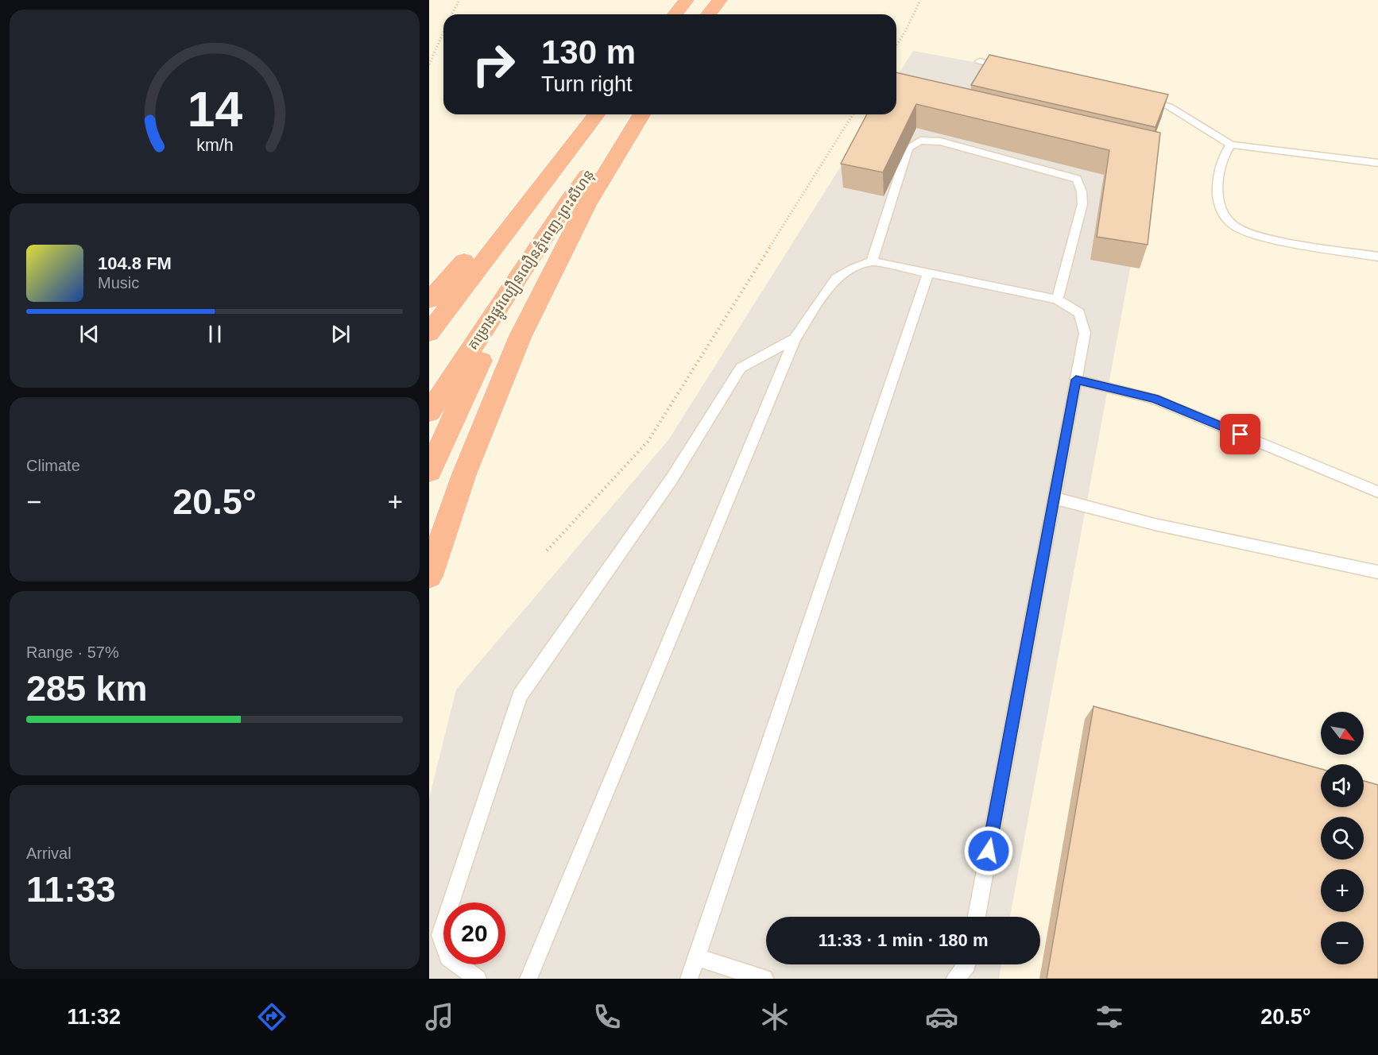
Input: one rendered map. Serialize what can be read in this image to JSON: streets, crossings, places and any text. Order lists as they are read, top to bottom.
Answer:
{
  "streets": {
    "highway": ["គម្រោងផ្លូវល្បឿនលឿនភ្នំពេញ-ព្រះសីហនុ"]
  },
  "north": "bottom right",
  "page": {
    "turn": ["130 m", "Turn right"],
    "song": ["104.8 FM", "Music"],
    "tile": [
      "Climate",
      ["Range · 57%", "285 km"],
      ["Arrival", "11:33"]
    ],
    "heat": ["−", "20.5°", "+"],
    "map_buttons": ["+", "−"],
    "limit": "20",
    "trip": "11:33 · 1 min · 180 m",
    "tabs": ["11:32", "20.5°"],
    "gauge": ["14", "km/h"]
  }
}
